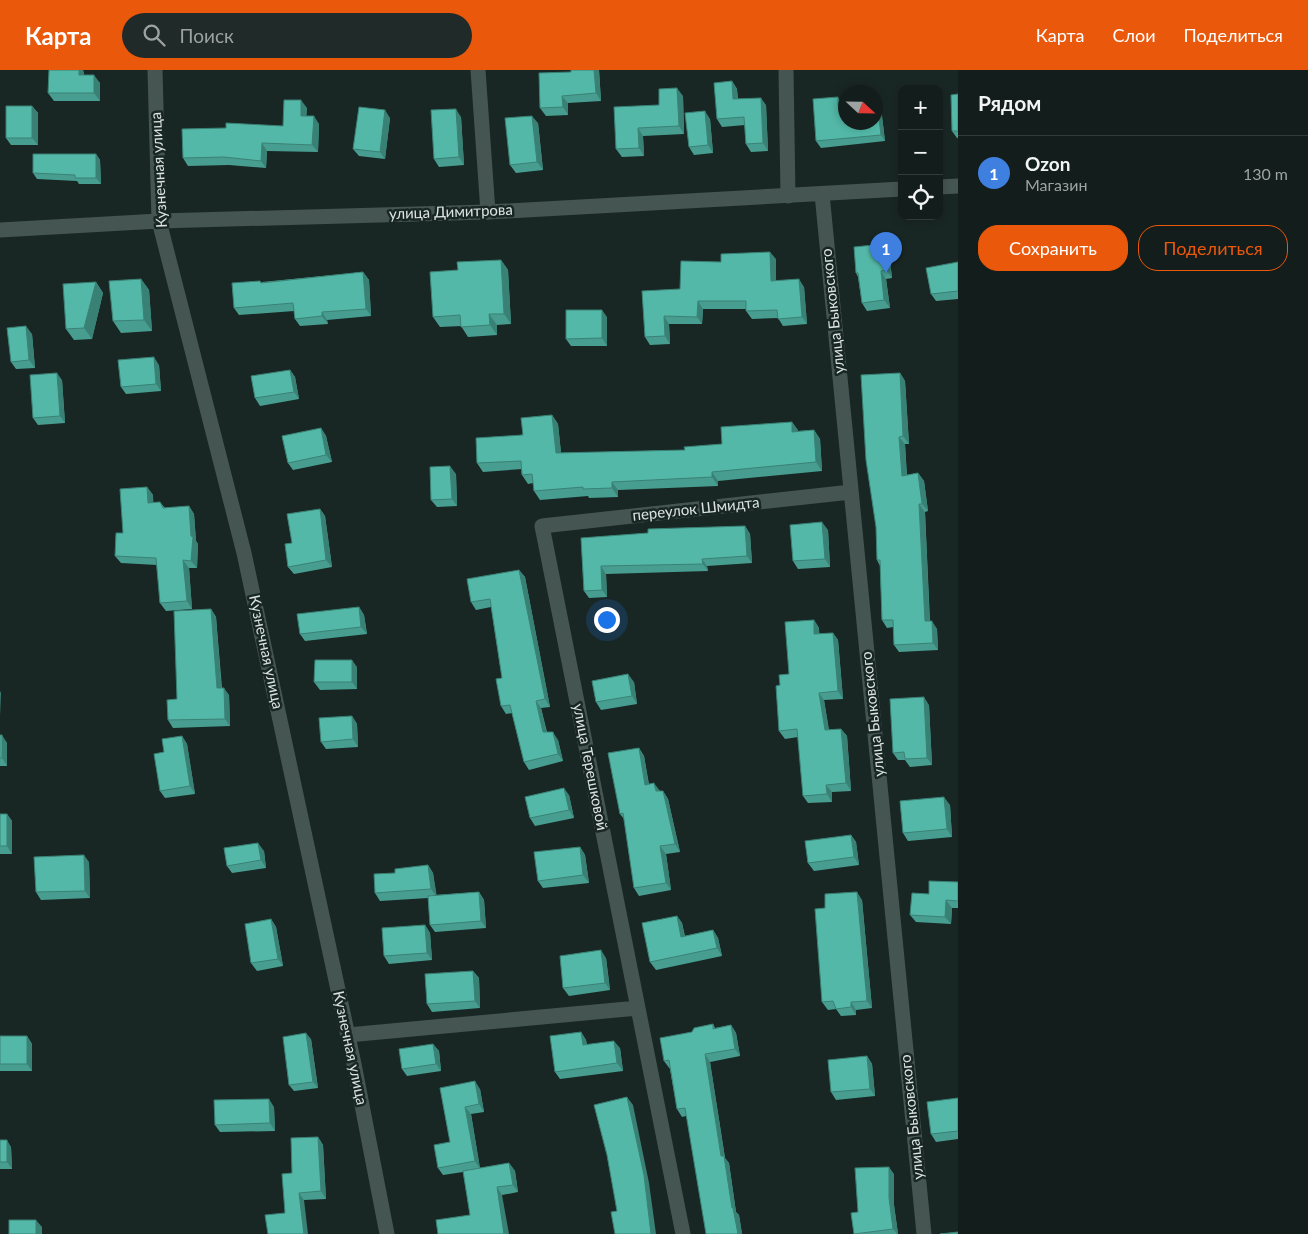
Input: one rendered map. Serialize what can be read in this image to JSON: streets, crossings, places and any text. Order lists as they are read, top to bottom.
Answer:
{
  "streets": {
    "street": [
      "Кузнечная улица",
      "улица Димитрова",
      "улица Быковского",
      "переулок Шмидта",
      "улица Терешковой"
    ]
  },
  "crossings": [
    ["Кузнечная улица", "улица Димитрова"],
    ["улица Димитрова", "улица Быковского"],
    ["улица Быковского", "переулок Шмидта"],
    ["переулок Шмидта", "улица Терешковой"]
  ],
  "north": "right",
  "page": {
    "header": "Карта",
    "search": "Поиск",
    "nav": ["Карта", "Слои", "Поделиться"],
    "heading": "Рядом",
    "map_buttons": ["+", "−"],
    "list": [
      {
        "mark": "1",
        "name": "Ozon",
        "note": "Магазин",
        "value": "130 m"
      }
    ],
    "buttons": ["Сохранить", "Поделиться"],
    "pins": "1"
  }
}
